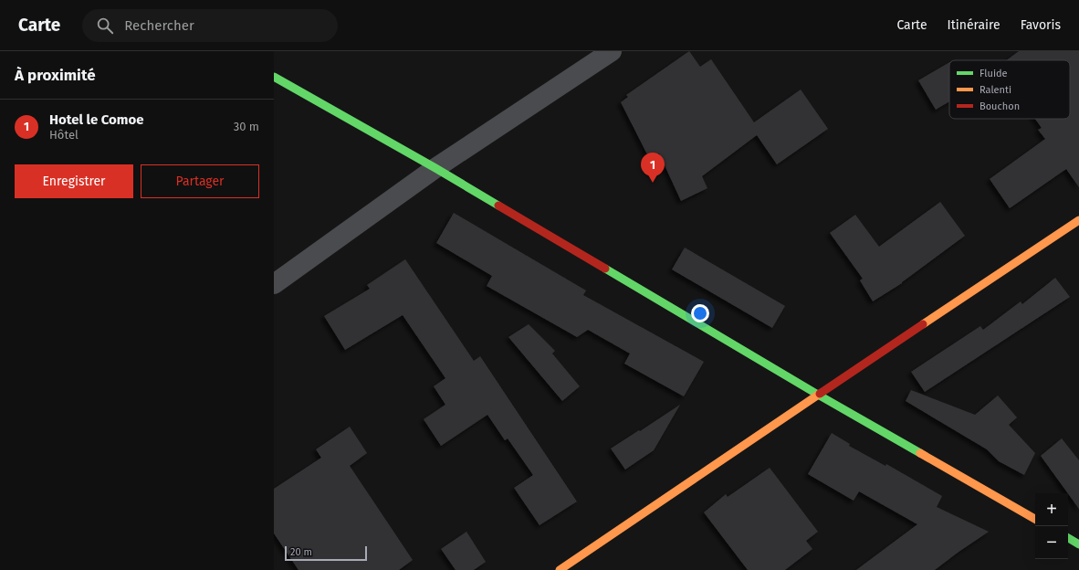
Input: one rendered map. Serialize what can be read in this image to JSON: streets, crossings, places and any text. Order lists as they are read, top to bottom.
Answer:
{
  "legend": ["Fluide", "Ralenti", "Bouchon"],
  "scale_bar": "20 m",
  "page": {
    "header": "Carte",
    "search": "Rechercher",
    "nav": ["Carte", "Itinéraire", "Favoris"],
    "heading": "À proximité",
    "list": [
      {
        "mark": "1",
        "name": "Hotel le Comoe",
        "note": "Hôtel",
        "value": "30 m"
      }
    ],
    "pins": "1",
    "buttons": ["Enregistrer", "Partager"],
    "map_buttons": ["+", "−"],
    "scale": "20 m"
  }
}
